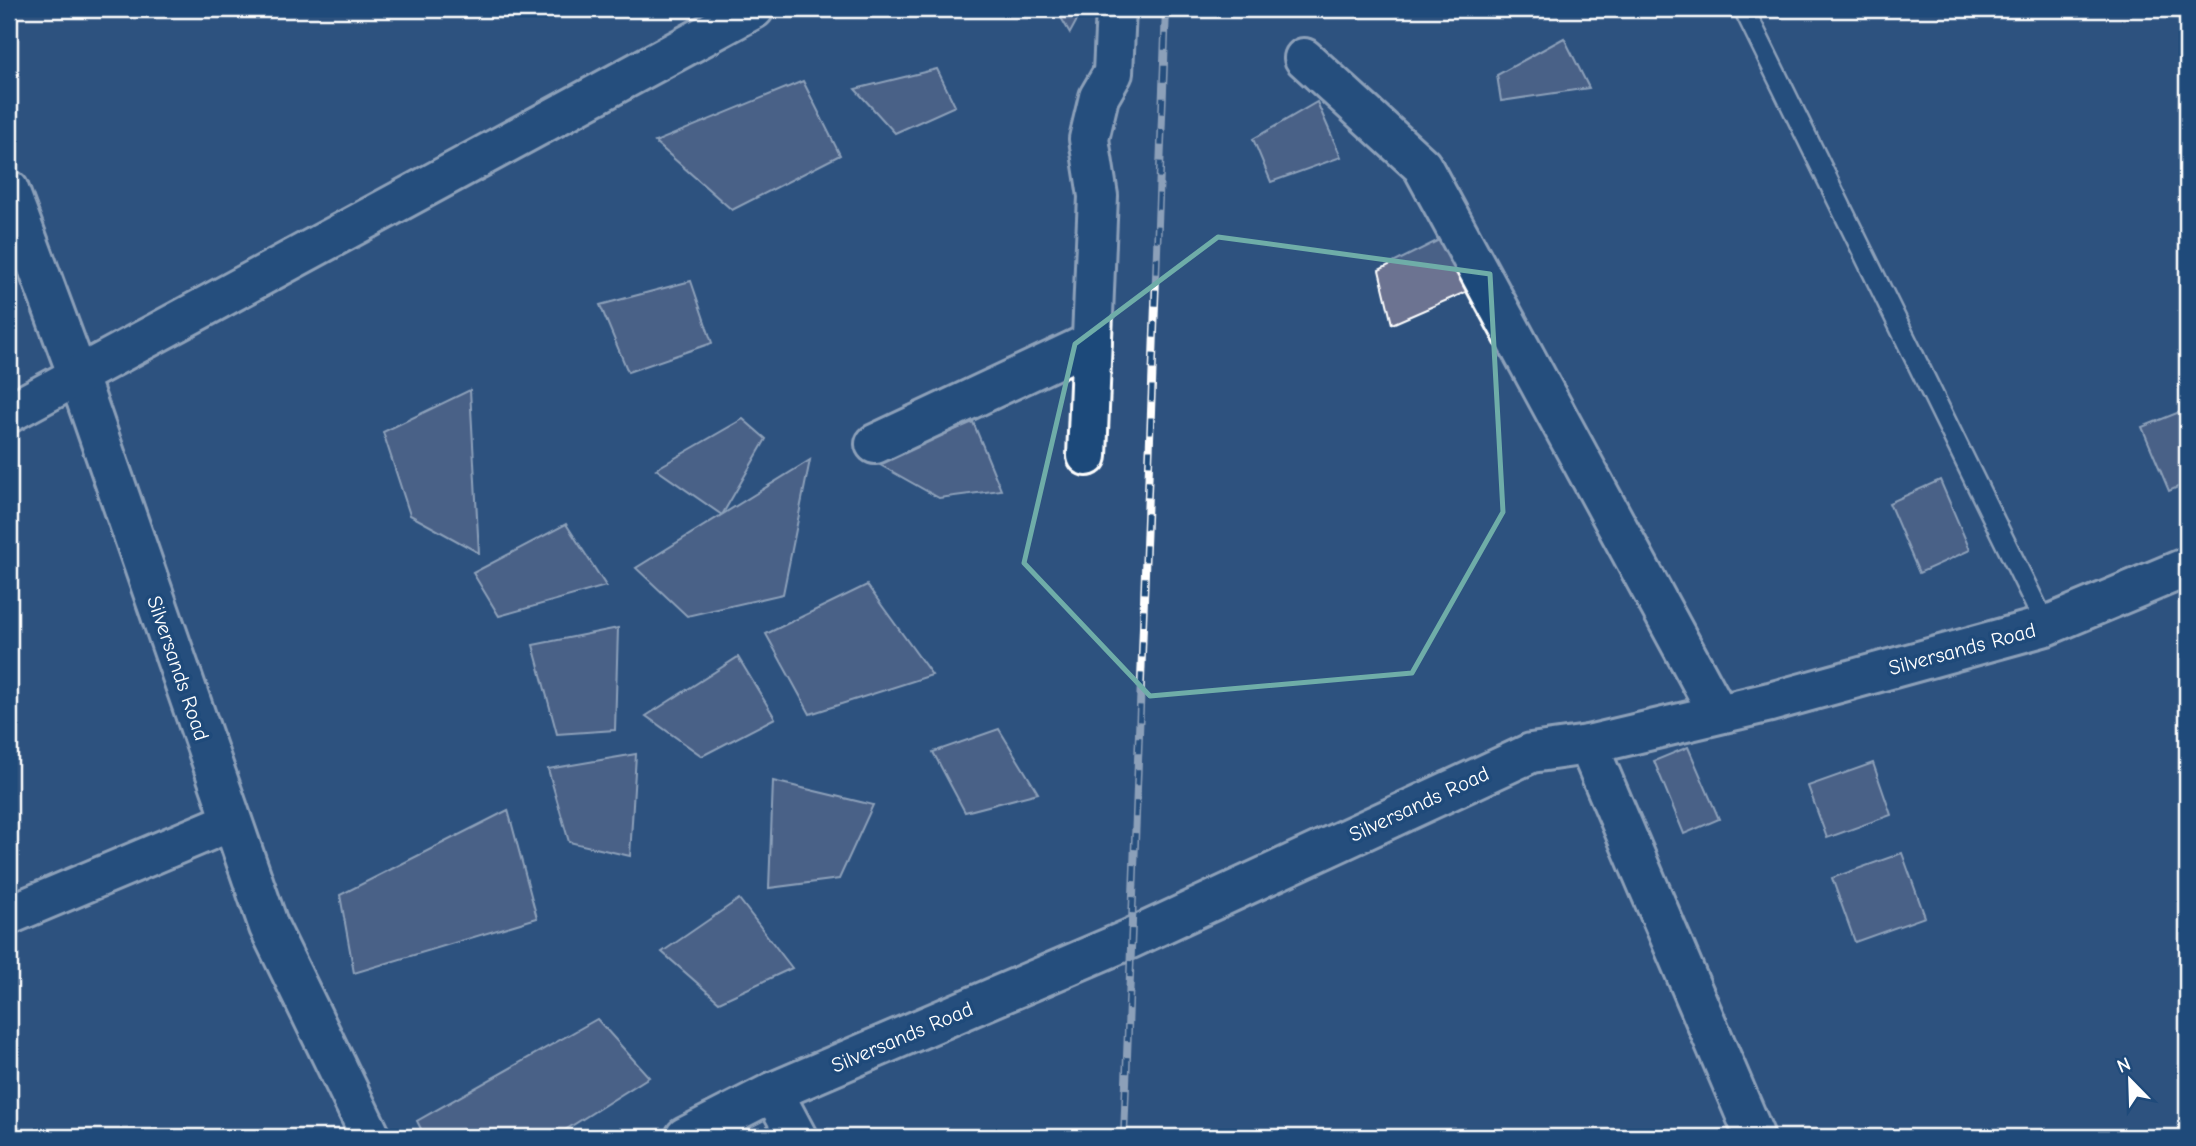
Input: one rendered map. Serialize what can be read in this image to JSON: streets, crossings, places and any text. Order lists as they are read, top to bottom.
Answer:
{
  "streets": {
    "street": ["Silversands Road"]
  },
  "north": "top left"
}
